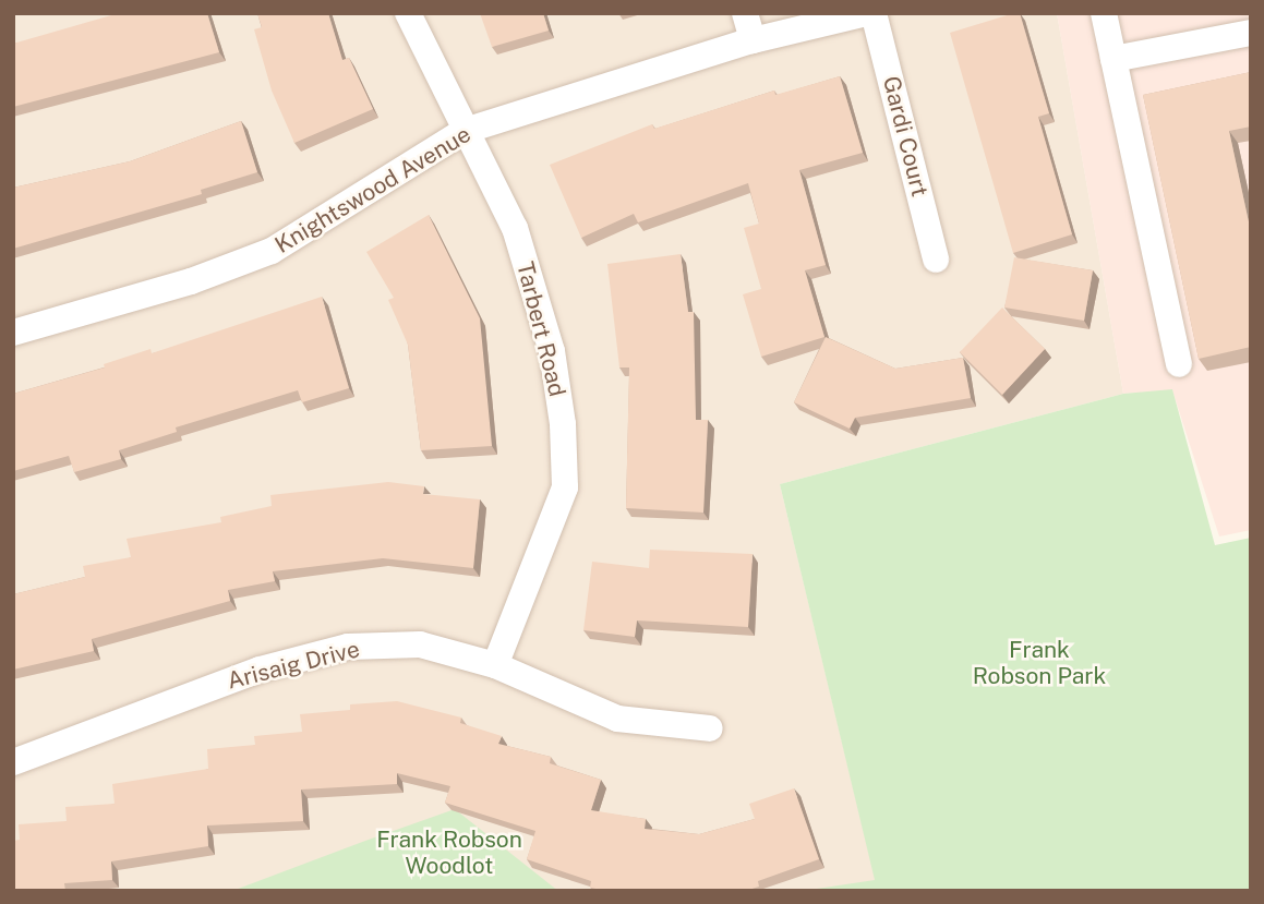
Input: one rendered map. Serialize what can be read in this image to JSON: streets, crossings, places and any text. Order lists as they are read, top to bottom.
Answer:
{
  "streets": {
    "street": [
      "Gardi Court",
      "Knightswood Avenue",
      "Tarbert Road",
      "Arisaig Drive"
    ]
  },
  "crossings": [
    ["Knightswood Avenue", "Tarbert Road"],
    ["Tarbert Road", "Arisaig Drive"]
  ],
  "parks": ["Frank Robson Park", "Frank Robson Woodlot"]
}
